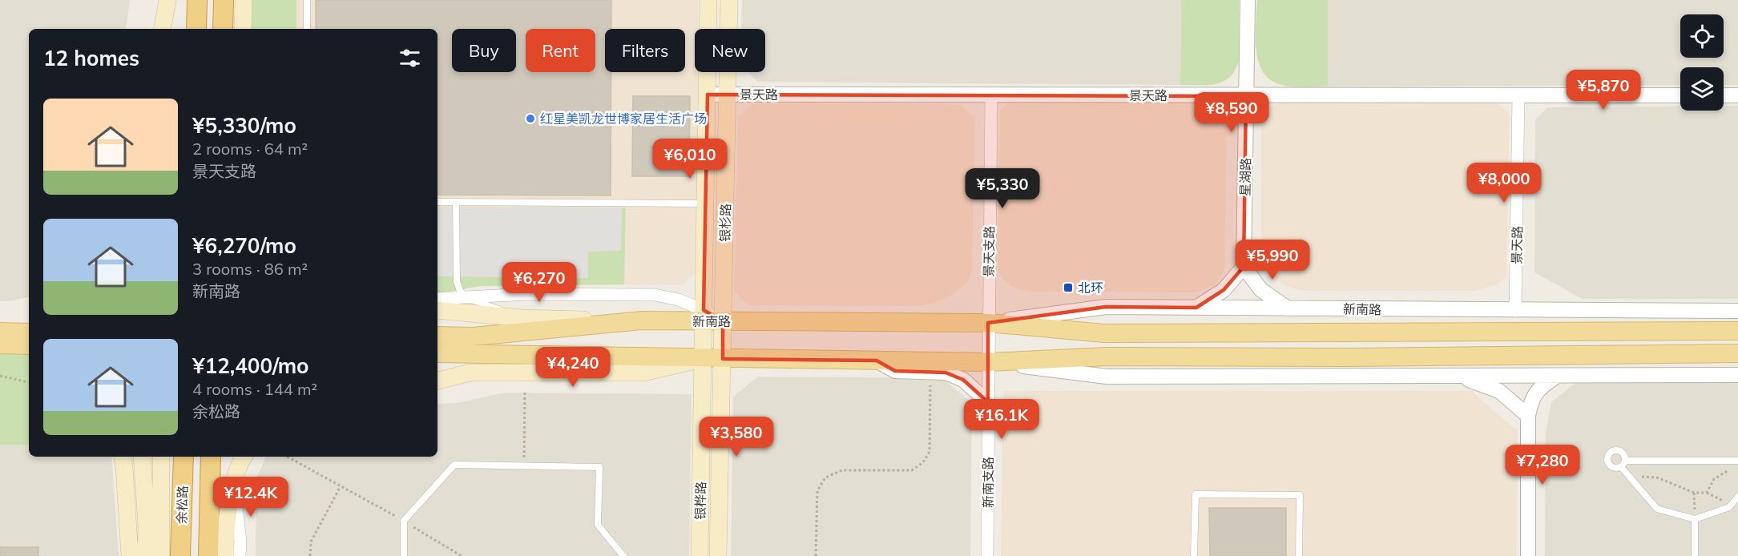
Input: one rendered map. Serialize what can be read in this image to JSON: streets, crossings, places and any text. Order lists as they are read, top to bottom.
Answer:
{
  "streets": {
    "highway": ["余松路"],
    "main road": ["银杉路", "新南路", "银桦路"],
    "street": [
      "景天路",
      "星湖路",
      "景天支路",
      "新南支路"
    ]
  },
  "crossings": [
    ["景天路", "星湖路"],
    ["景天路", "银杉路"],
    ["景天路", "景天支路"],
    ["景天路", "新南路"],
    ["银杉路", "新南路"],
    ["银杉路", "银桦路"],
    ["景天支路", "新南路"],
    ["景天支路", "新南支路"],
    ["新南路", "新南支路"]
  ],
  "places": {
    "other": ["红星美凯龙世博家居生活广场"],
    "transit": ["北环"]
  },
  "page": {
    "chip": [
      "Buy",
      "Rent",
      "Filters",
      "New"
    ],
    "heading": "12 homes",
    "price": [
      "¥5,870",
      "¥8,590",
      "¥6,010",
      "¥8,000",
      "¥5,330",
      "¥5,990",
      "¥6,270",
      "¥4,240",
      "¥16.1K",
      "¥3,580",
      "¥7,280",
      "¥12.4K"
    ],
    "list": [
      {
        "name": "¥5,330/mo",
        "note": "2 rooms · 64 m² · 景天支路"
      },
      {
        "name": "¥6,270/mo",
        "note": "3 rooms · 86 m² · 新南路"
      },
      {
        "name": "¥12,400/mo",
        "note": "4 rooms · 144 m² · 余松路"
      }
    ]
  }
}
